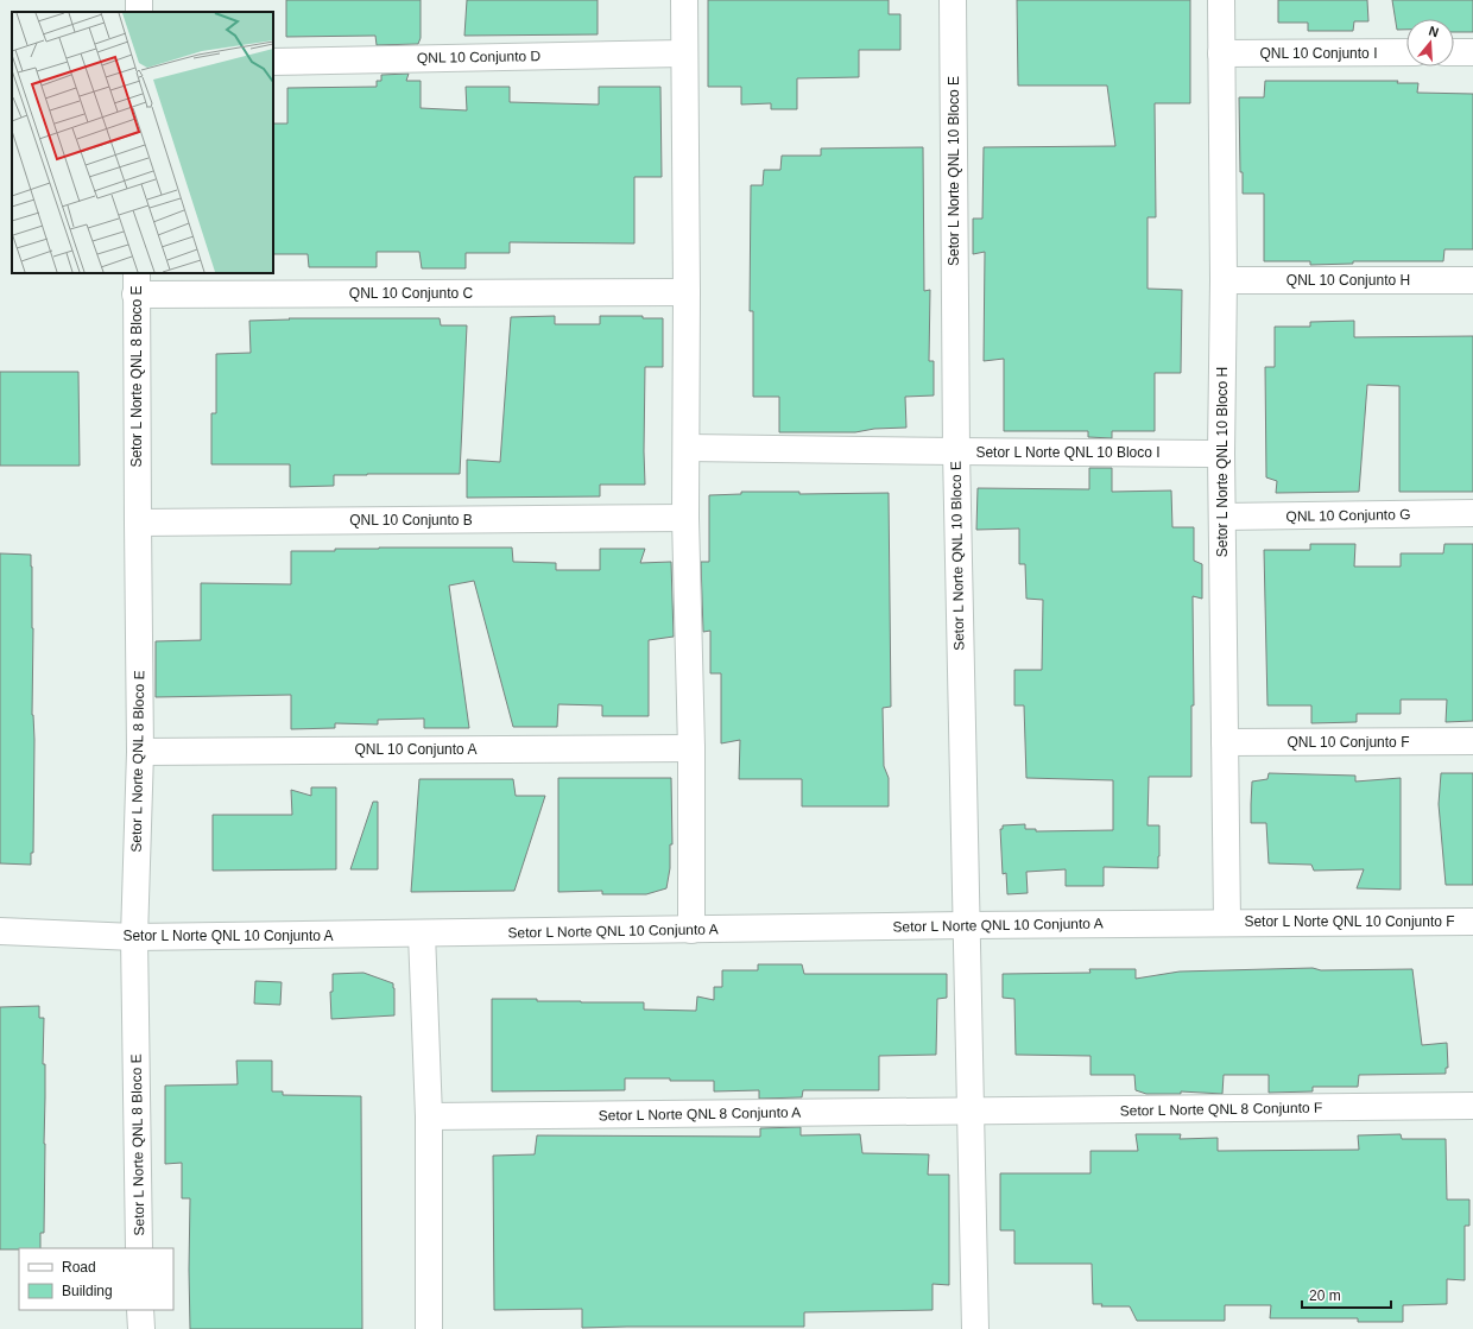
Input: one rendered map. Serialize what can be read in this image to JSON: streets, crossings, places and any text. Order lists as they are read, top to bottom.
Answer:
{
  "streets": {
    "street": [
      "QNL 10 Conjunto I",
      "QNL 10 Conjunto D",
      "Setor L Norte QNL 10 Bloco E",
      "QNL 10 Conjunto H",
      "QNL 10 Conjunto C",
      "Setor L Norte QNL 8 Bloco E",
      "Setor L Norte QNL 10 Bloco I",
      "Setor L Norte QNL 10 Bloco H",
      "QNL 10 Conjunto G",
      "QNL 10 Conjunto B",
      "QNL 10 Conjunto F",
      "QNL 10 Conjunto A",
      "Setor L Norte QNL 10 Conjunto F",
      "Setor L Norte QNL 10 Conjunto A",
      "Setor L Norte QNL 8 Conjunto F",
      "Setor L Norte QNL 8 Conjunto A"
    ]
  },
  "crossings": [
    ["QNL 10 Conjunto I", "Setor L Norte QNL 10 Bloco H"],
    ["Setor L Norte QNL 10 Bloco E", "Setor L Norte QNL 10 Bloco I"],
    ["Setor L Norte QNL 10 Bloco E", "Setor L Norte QNL 10 Conjunto A"],
    ["Setor L Norte QNL 10 Bloco E", "Setor L Norte QNL 8 Conjunto F"],
    ["Setor L Norte QNL 10 Bloco E", "Setor L Norte QNL 8 Conjunto A"],
    ["QNL 10 Conjunto H", "Setor L Norte QNL 10 Bloco H"],
    ["QNL 10 Conjunto C", "Setor L Norte QNL 8 Bloco E"],
    ["Setor L Norte QNL 8 Bloco E", "QNL 10 Conjunto B"],
    ["Setor L Norte QNL 8 Bloco E", "QNL 10 Conjunto A"],
    ["Setor L Norte QNL 8 Bloco E", "Setor L Norte QNL 10 Conjunto A"],
    ["Setor L Norte QNL 10 Bloco I", "Setor L Norte QNL 10 Bloco H"],
    ["Setor L Norte QNL 10 Bloco H", "QNL 10 Conjunto G"],
    ["Setor L Norte QNL 10 Bloco H", "QNL 10 Conjunto F"],
    ["Setor L Norte QNL 10 Bloco H", "Setor L Norte QNL 10 Conjunto F"],
    ["Setor L Norte QNL 10 Bloco H", "Setor L Norte QNL 10 Conjunto A"],
    ["Setor L Norte QNL 10 Conjunto F", "Setor L Norte QNL 10 Conjunto A"],
    ["Setor L Norte QNL 8 Conjunto F", "Setor L Norte QNL 8 Conjunto A"]
  ],
  "legend": ["Road", "Building"],
  "scale_bar": "20 m",
  "north": "top"
}
